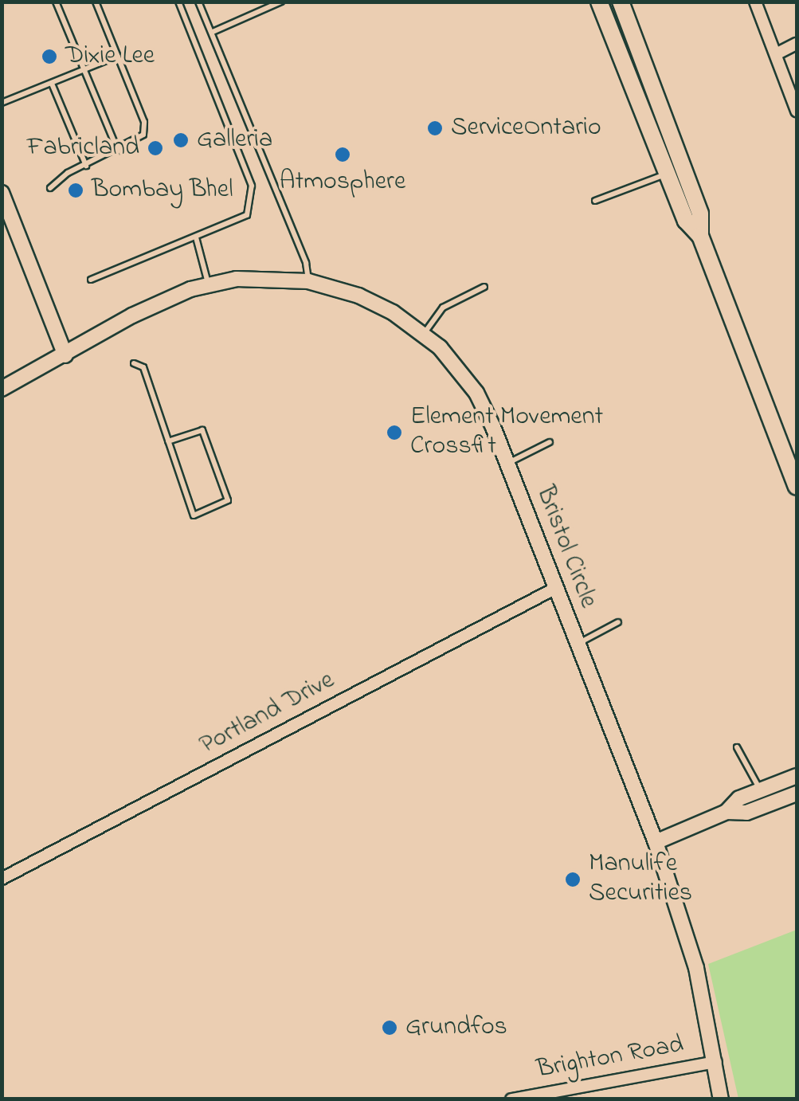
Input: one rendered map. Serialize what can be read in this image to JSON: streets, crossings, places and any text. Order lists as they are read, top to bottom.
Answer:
{
  "streets": {
    "street": ["Bristol Circle", "Portland Drive", "Brighton Road"]
  },
  "crossings": [
    ["Bristol Circle", "Portland Drive"],
    ["Bristol Circle", "Brighton Road"]
  ],
  "places": [
    "Dixie Lee",
    "ServiceOntario",
    "Galleria",
    "Fabricland",
    "Atmosphere",
    "Bombay Bhel",
    "Element Movement Crossfit",
    "Manulife Securities",
    "Grundfos"
  ]
}
